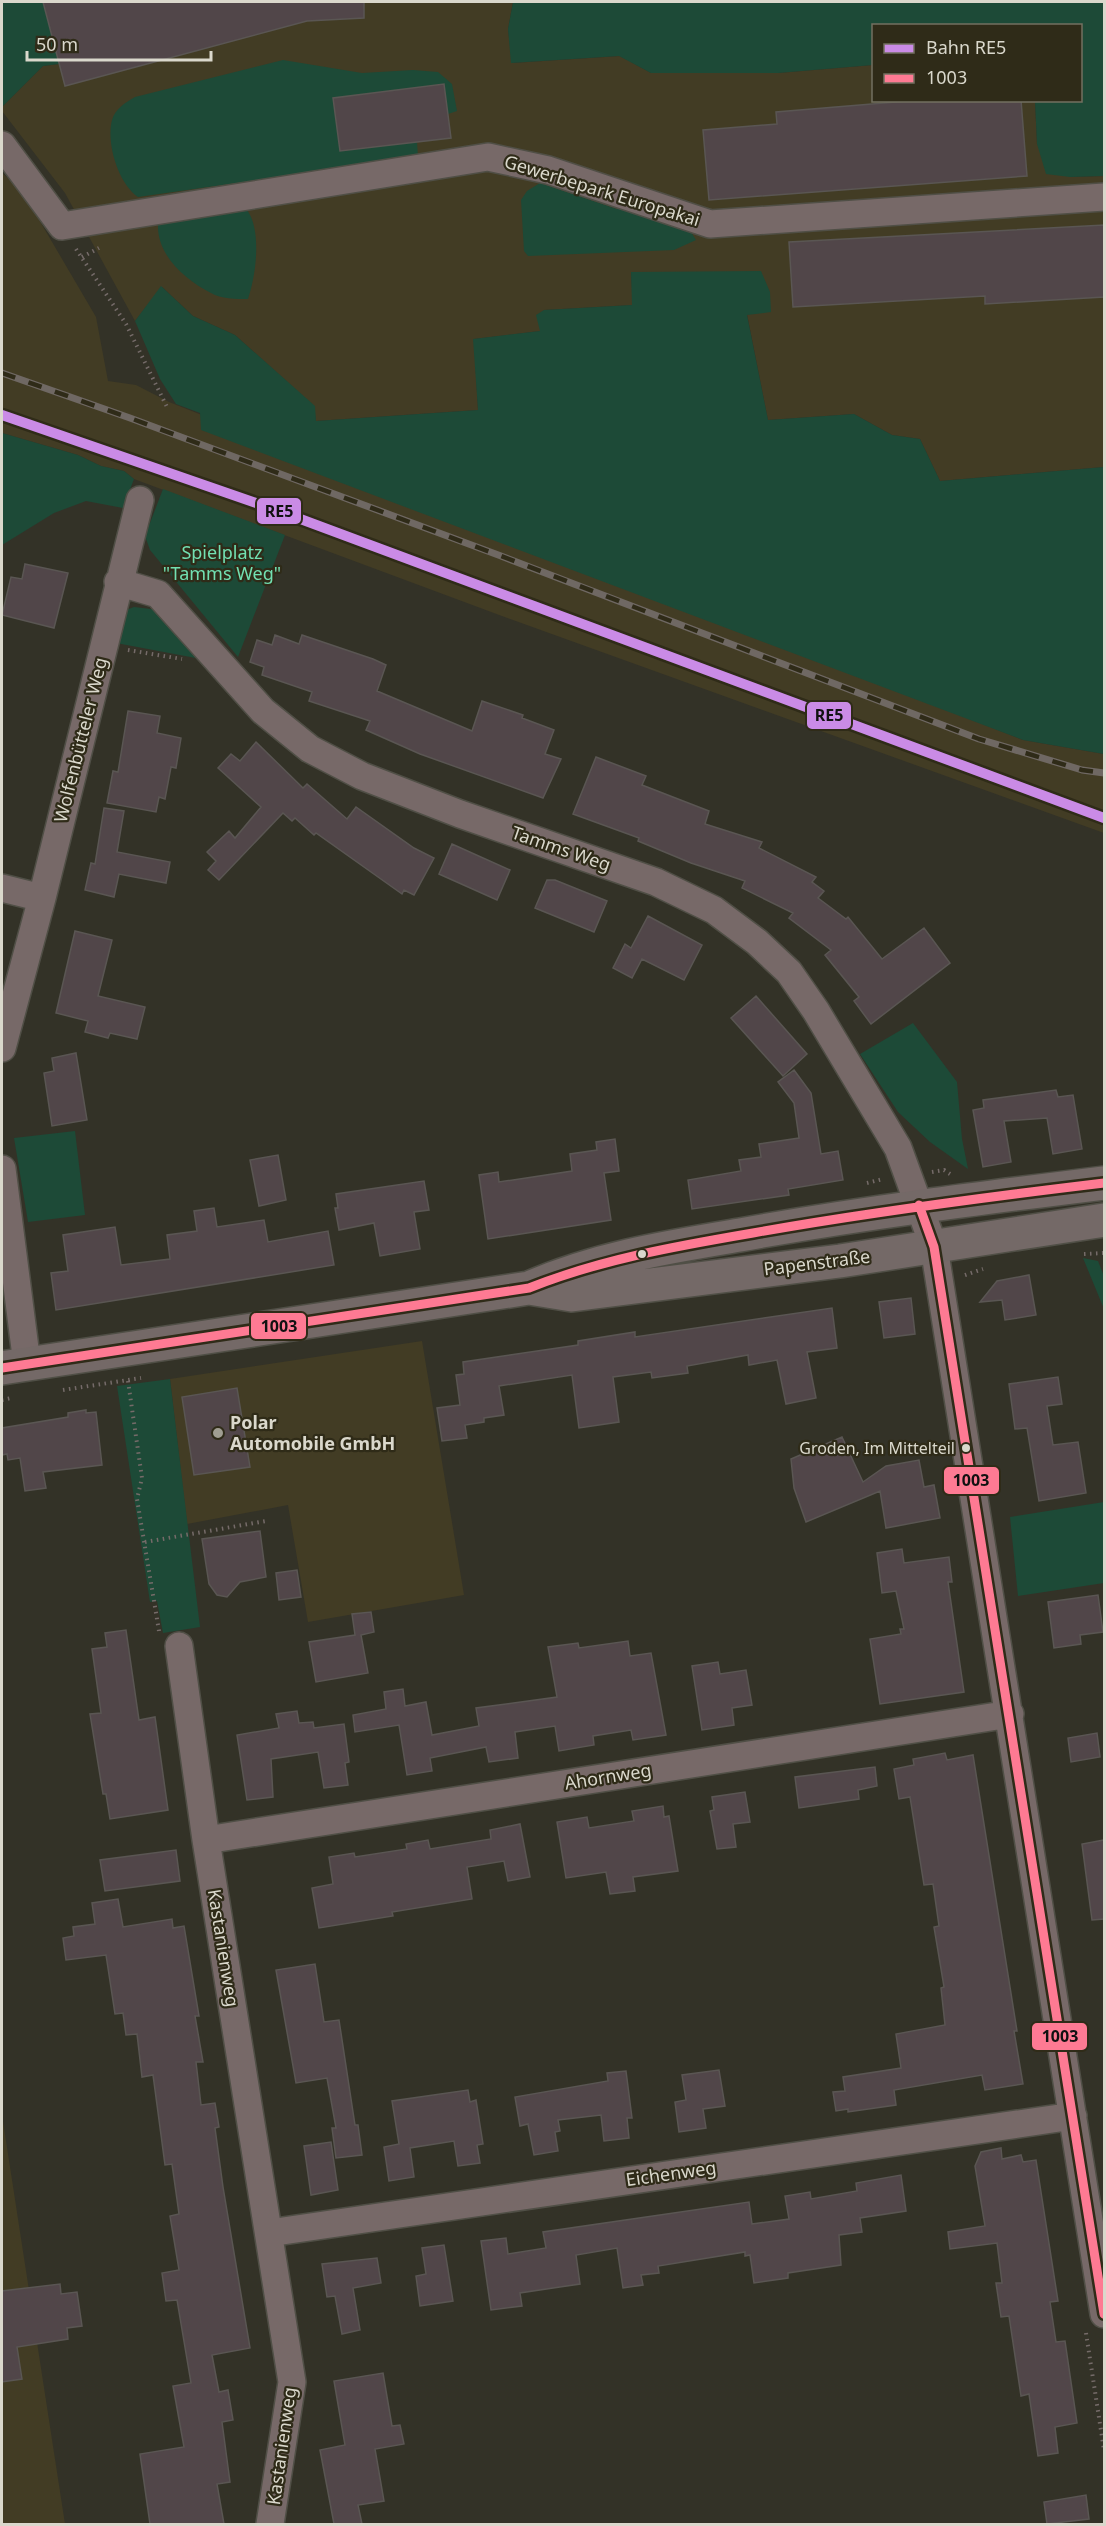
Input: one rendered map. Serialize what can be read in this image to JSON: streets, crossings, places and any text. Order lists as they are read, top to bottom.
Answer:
{
  "streets": {
    "main road": ["Papenstraße"],
    "street": [
      "Gewerbepark Europakai",
      "Wolfenbütteler Weg",
      "Tamms Weg",
      "Ahornweg",
      "Kastanienweg",
      "Eichenweg"
    ]
  },
  "crossings": [
    ["Wolfenbütteler Weg", "Tamms Weg"],
    ["Tamms Weg", "Papenstraße"],
    ["Tamms Weg", "Ahornweg"],
    ["Tamms Weg", "Eichenweg"],
    ["Ahornweg", "Kastanienweg"],
    ["Kastanienweg", "Eichenweg"]
  ],
  "parks": ["Spielplatz \"Tamms Weg\""],
  "places": ["Polar Automobile GmbH", "Groden, Im Mittelteil"],
  "lines": ["rail line RE5", "transit line 1003"],
  "legend": ["Bahn RE5", "1003"],
  "scale_bar": "50 m"
}
